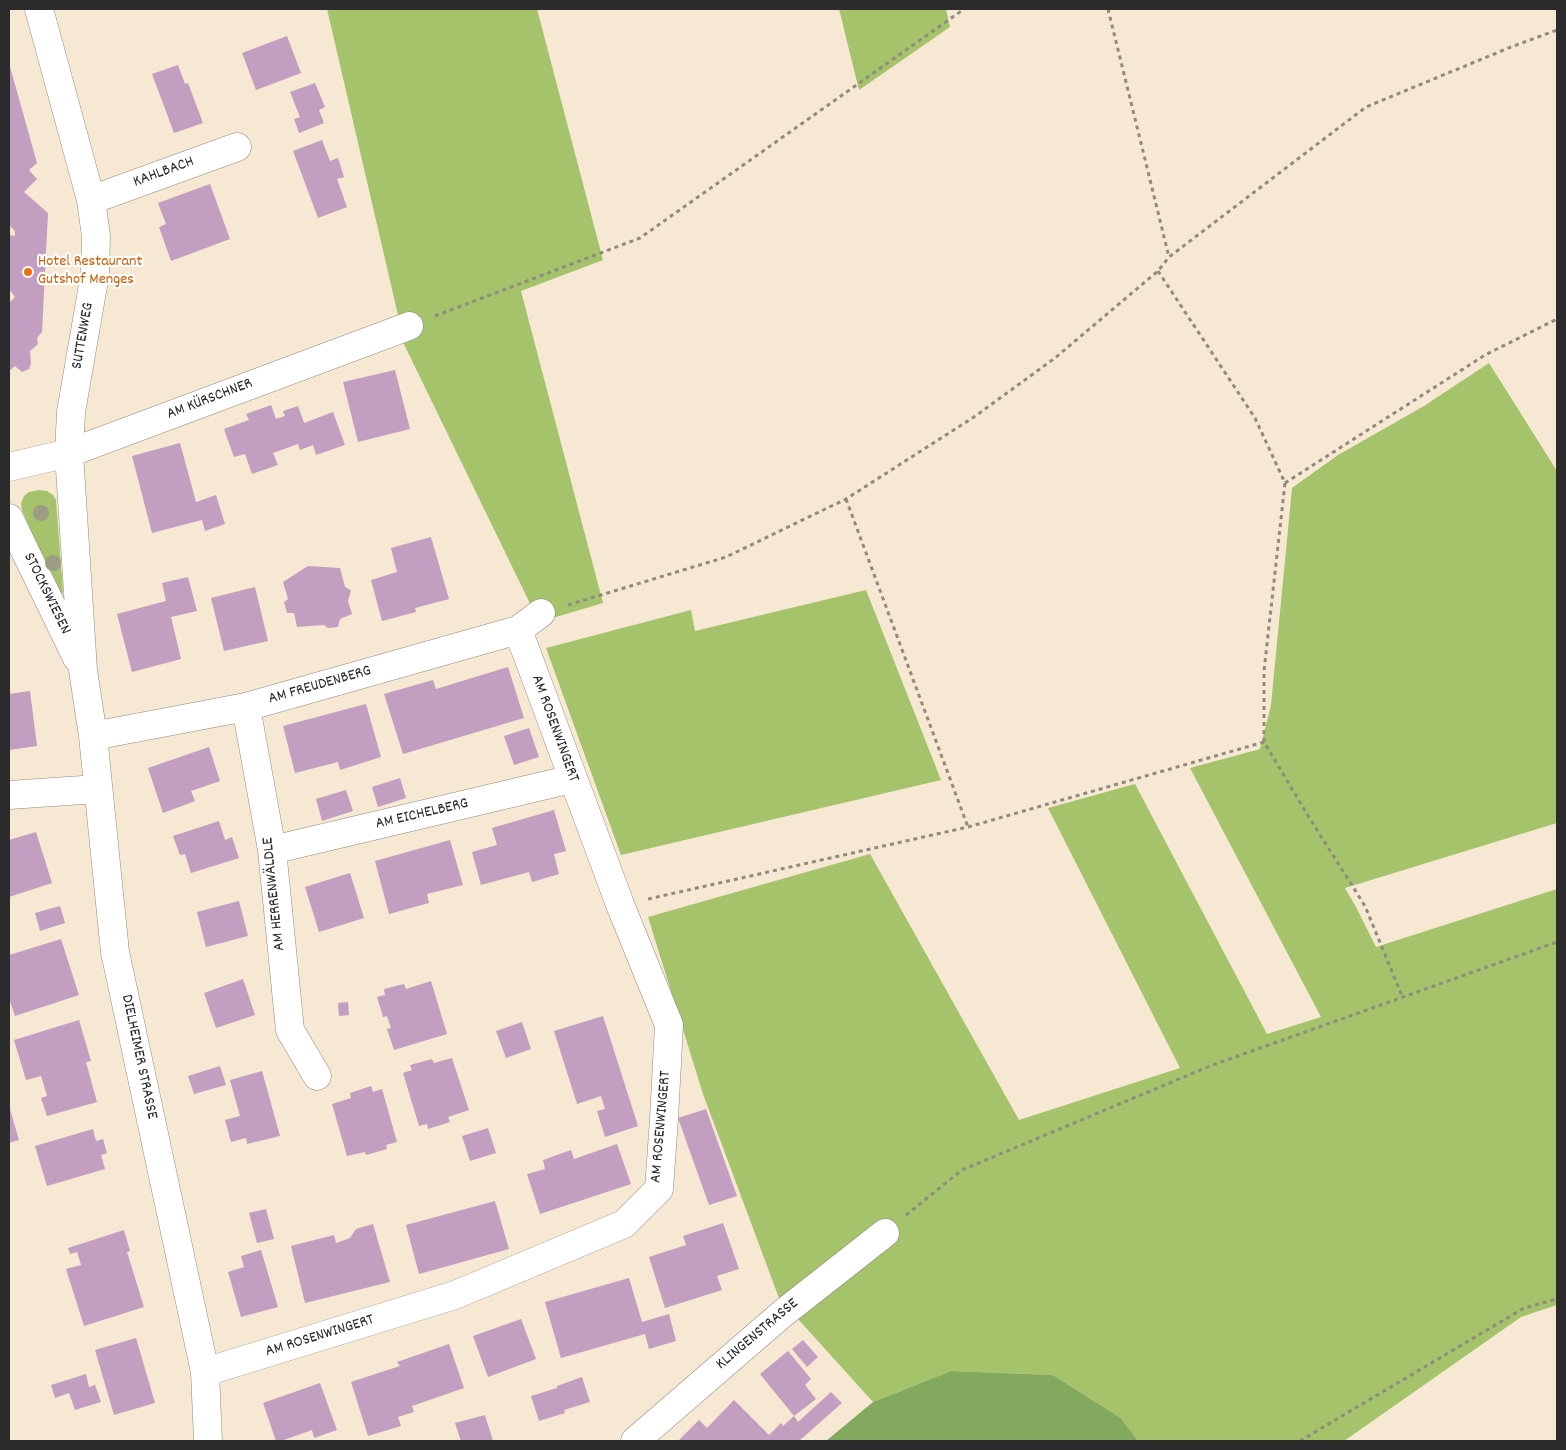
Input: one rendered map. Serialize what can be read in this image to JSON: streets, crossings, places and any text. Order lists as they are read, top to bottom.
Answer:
{
  "streets": {
    "street": [
      "KAHLBACH",
      "SUTTENWEG",
      "AM KÜRSCHNER",
      "STOCKSWIESEN",
      "AM FREUDENBERG",
      "AM ROSENWINGERT",
      "AM EICHELBERG",
      "AM HERRENWÄLDLE",
      "DIELHEIMER STRASSE",
      "KLINGENSTRASSE"
    ]
  },
  "crossings": [
    ["KAHLBACH", "SUTTENWEG"],
    ["SUTTENWEG", "AM KÜRSCHNER"],
    ["SUTTENWEG", "STOCKSWIESEN"],
    ["SUTTENWEG", "DIELHEIMER STRASSE"],
    ["STOCKSWIESEN", "DIELHEIMER STRASSE"],
    ["AM FREUDENBERG", "AM ROSENWINGERT"],
    ["AM FREUDENBERG", "AM HERRENWÄLDLE"],
    ["AM FREUDENBERG", "DIELHEIMER STRASSE"],
    ["AM ROSENWINGERT", "AM EICHELBERG"],
    ["AM ROSENWINGERT", "DIELHEIMER STRASSE"],
    ["AM EICHELBERG", "AM HERRENWÄLDLE"]
  ],
  "places": ["Hotel Restaurant Gutshof Menges"]
}
